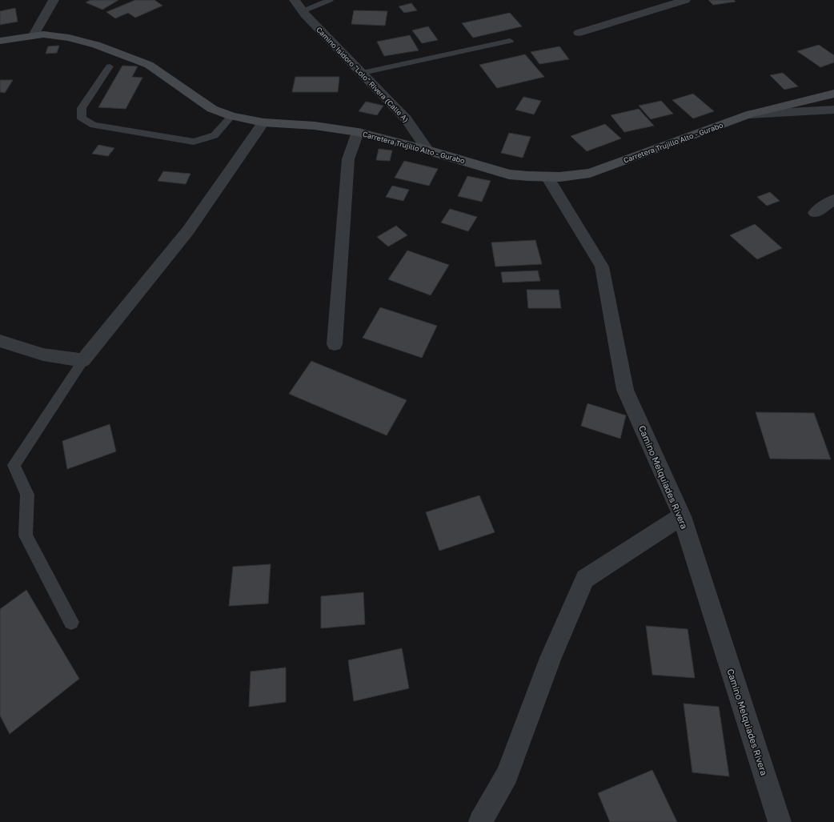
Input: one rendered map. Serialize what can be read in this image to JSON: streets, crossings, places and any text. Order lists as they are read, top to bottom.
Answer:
{
  "streets": {
    "main road": ["Carretera Trujillo Alto - Gurabo"],
    "street": ["Camino Isidoro \"Lolo\" Rivera (Calle A)", "Camino Melquiades Rivera"]
  },
  "crossings": [
    ["Camino Isidoro \"Lolo\" Rivera (Calle A)", "Carretera Trujillo Alto - Gurabo"],
    ["Carretera Trujillo Alto - Gurabo", "Camino Melquiades Rivera"]
  ]
}
